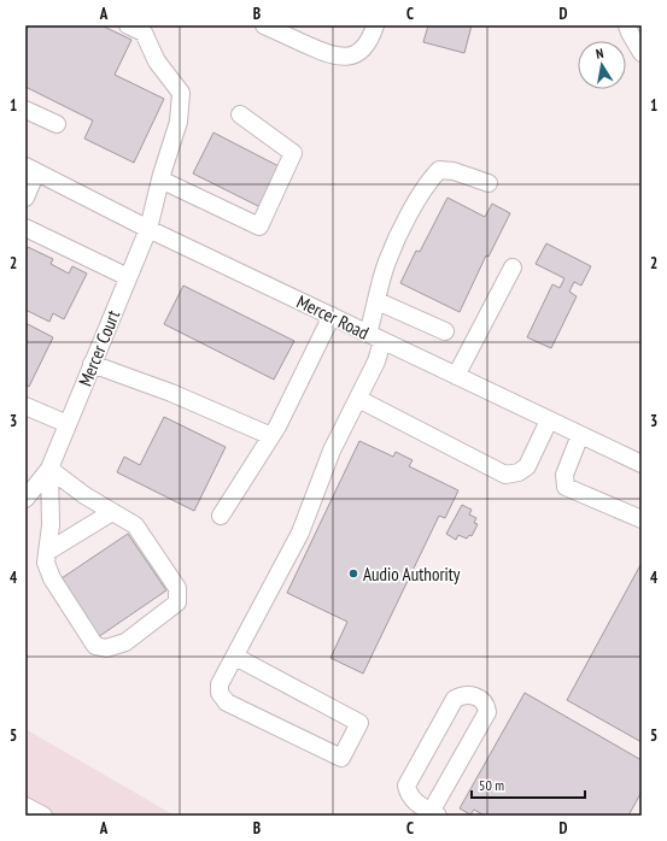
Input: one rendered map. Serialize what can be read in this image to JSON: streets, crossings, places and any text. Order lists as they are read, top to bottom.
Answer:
{
  "streets": {
    "street": ["Mercer Road", "Mercer Court"]
  },
  "crossings": [
    ["Mercer Road", "Mercer Court"]
  ],
  "places": ["Audio Authority"],
  "scale_bar": "50 m",
  "north": "top",
  "grid": {
    "columns": [
      "A",
      "B",
      "C",
      "D"
    ],
    "rows": [
      "1",
      "2",
      "3",
      "4",
      "5"
    ]
  }
}
